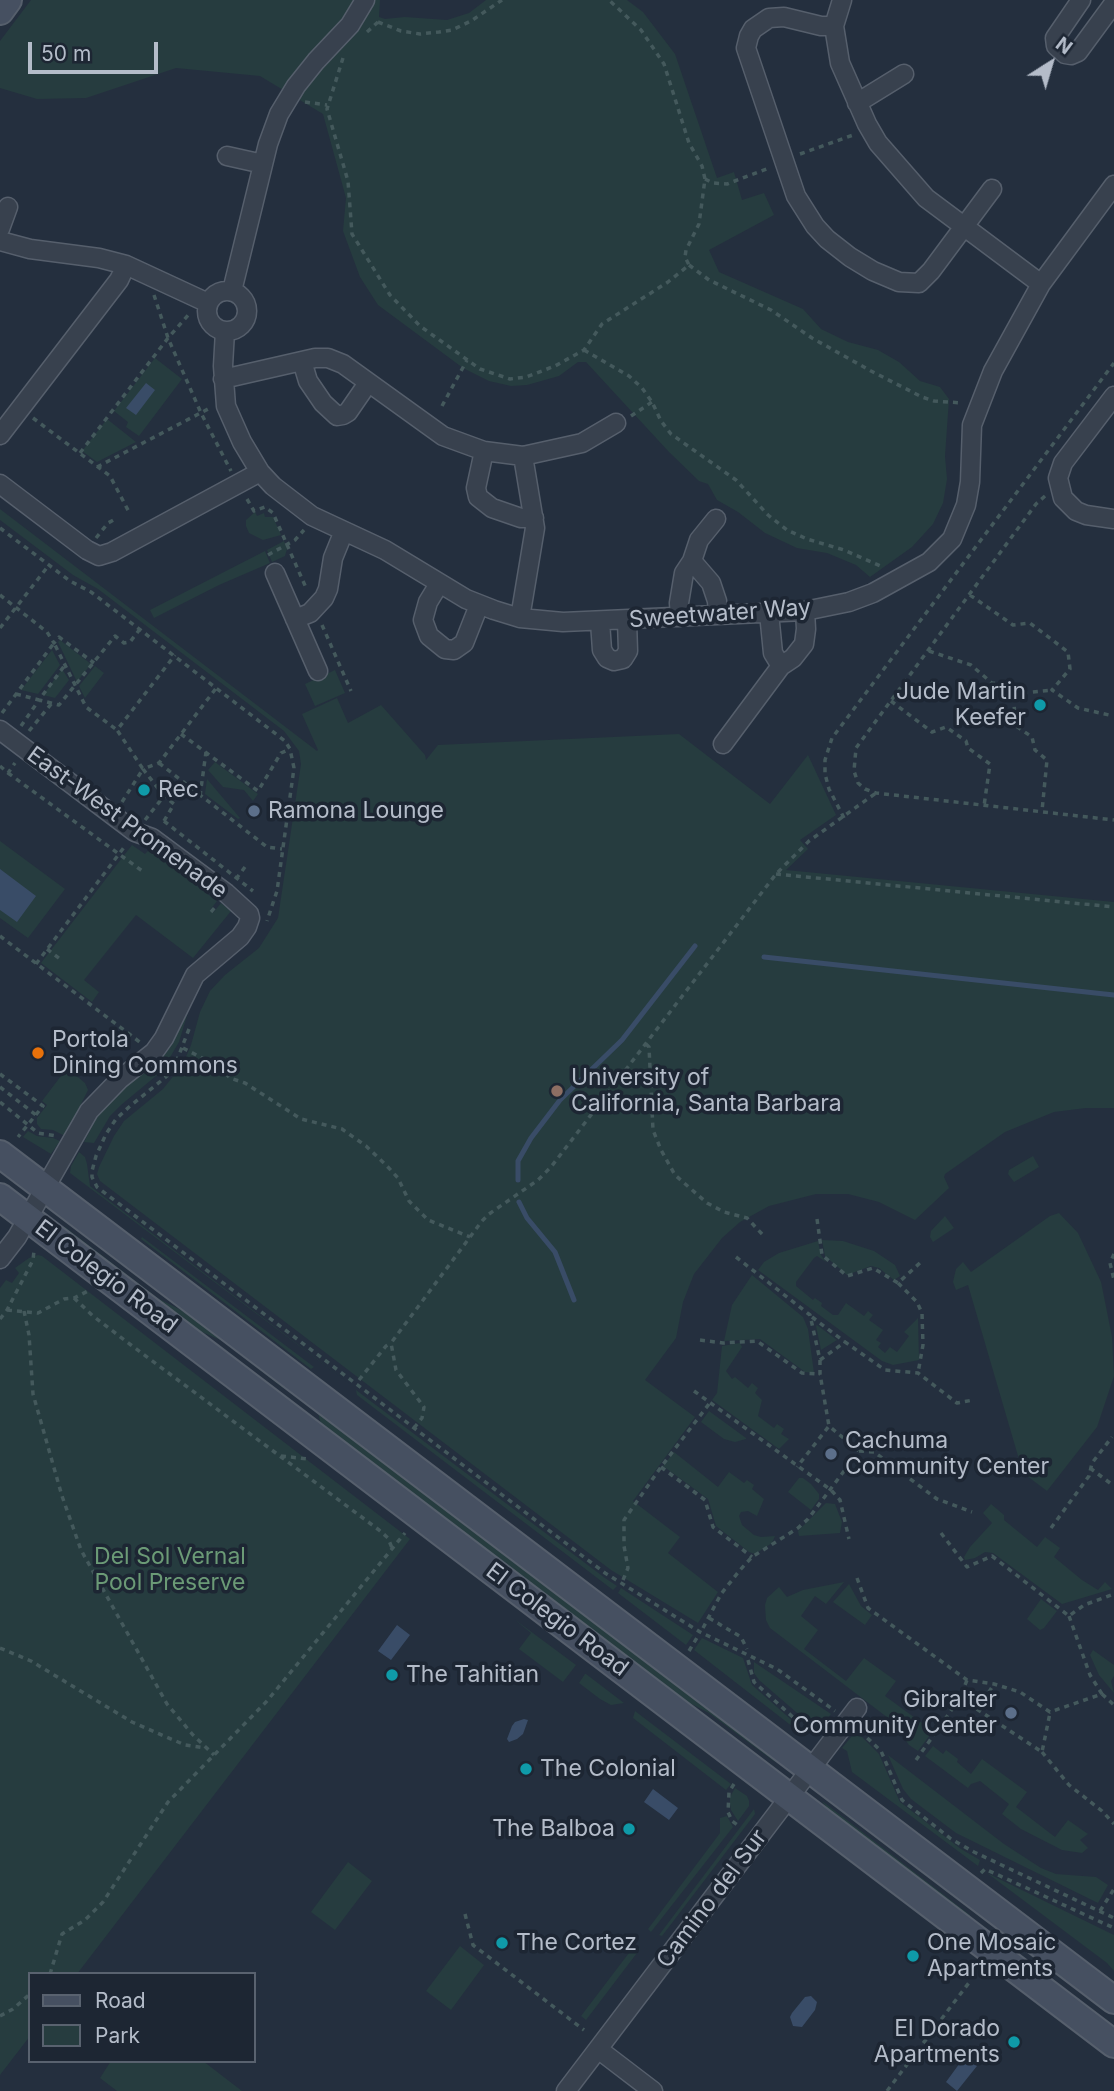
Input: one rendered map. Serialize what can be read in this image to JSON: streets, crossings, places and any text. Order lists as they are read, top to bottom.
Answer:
{
  "streets": {
    "main road": ["El Colegio Road"],
    "street": ["Sweetwater Way", "East-West Promenade", "Camino del Sur"]
  },
  "crossings": [
    ["El Colegio Road", "Camino del Sur"]
  ],
  "parks": ["Del Sol Vernal Pool Preserve"],
  "places": [
    "Jude Martin Keefer",
    "Rec",
    "Ramona Lounge",
    "Portola Dining Commons",
    "University of California, Santa Barbara",
    "Cachuma Community Center",
    "The Tahitian",
    "Gibralter Community Center",
    "The Colonial",
    "The Balboa",
    "The Cortez",
    "One Mosaic Apartments",
    "El Dorado Apartments"
  ],
  "legend": ["Road", "Park"],
  "scale_bar": "50 m",
  "north": "top right"
}
